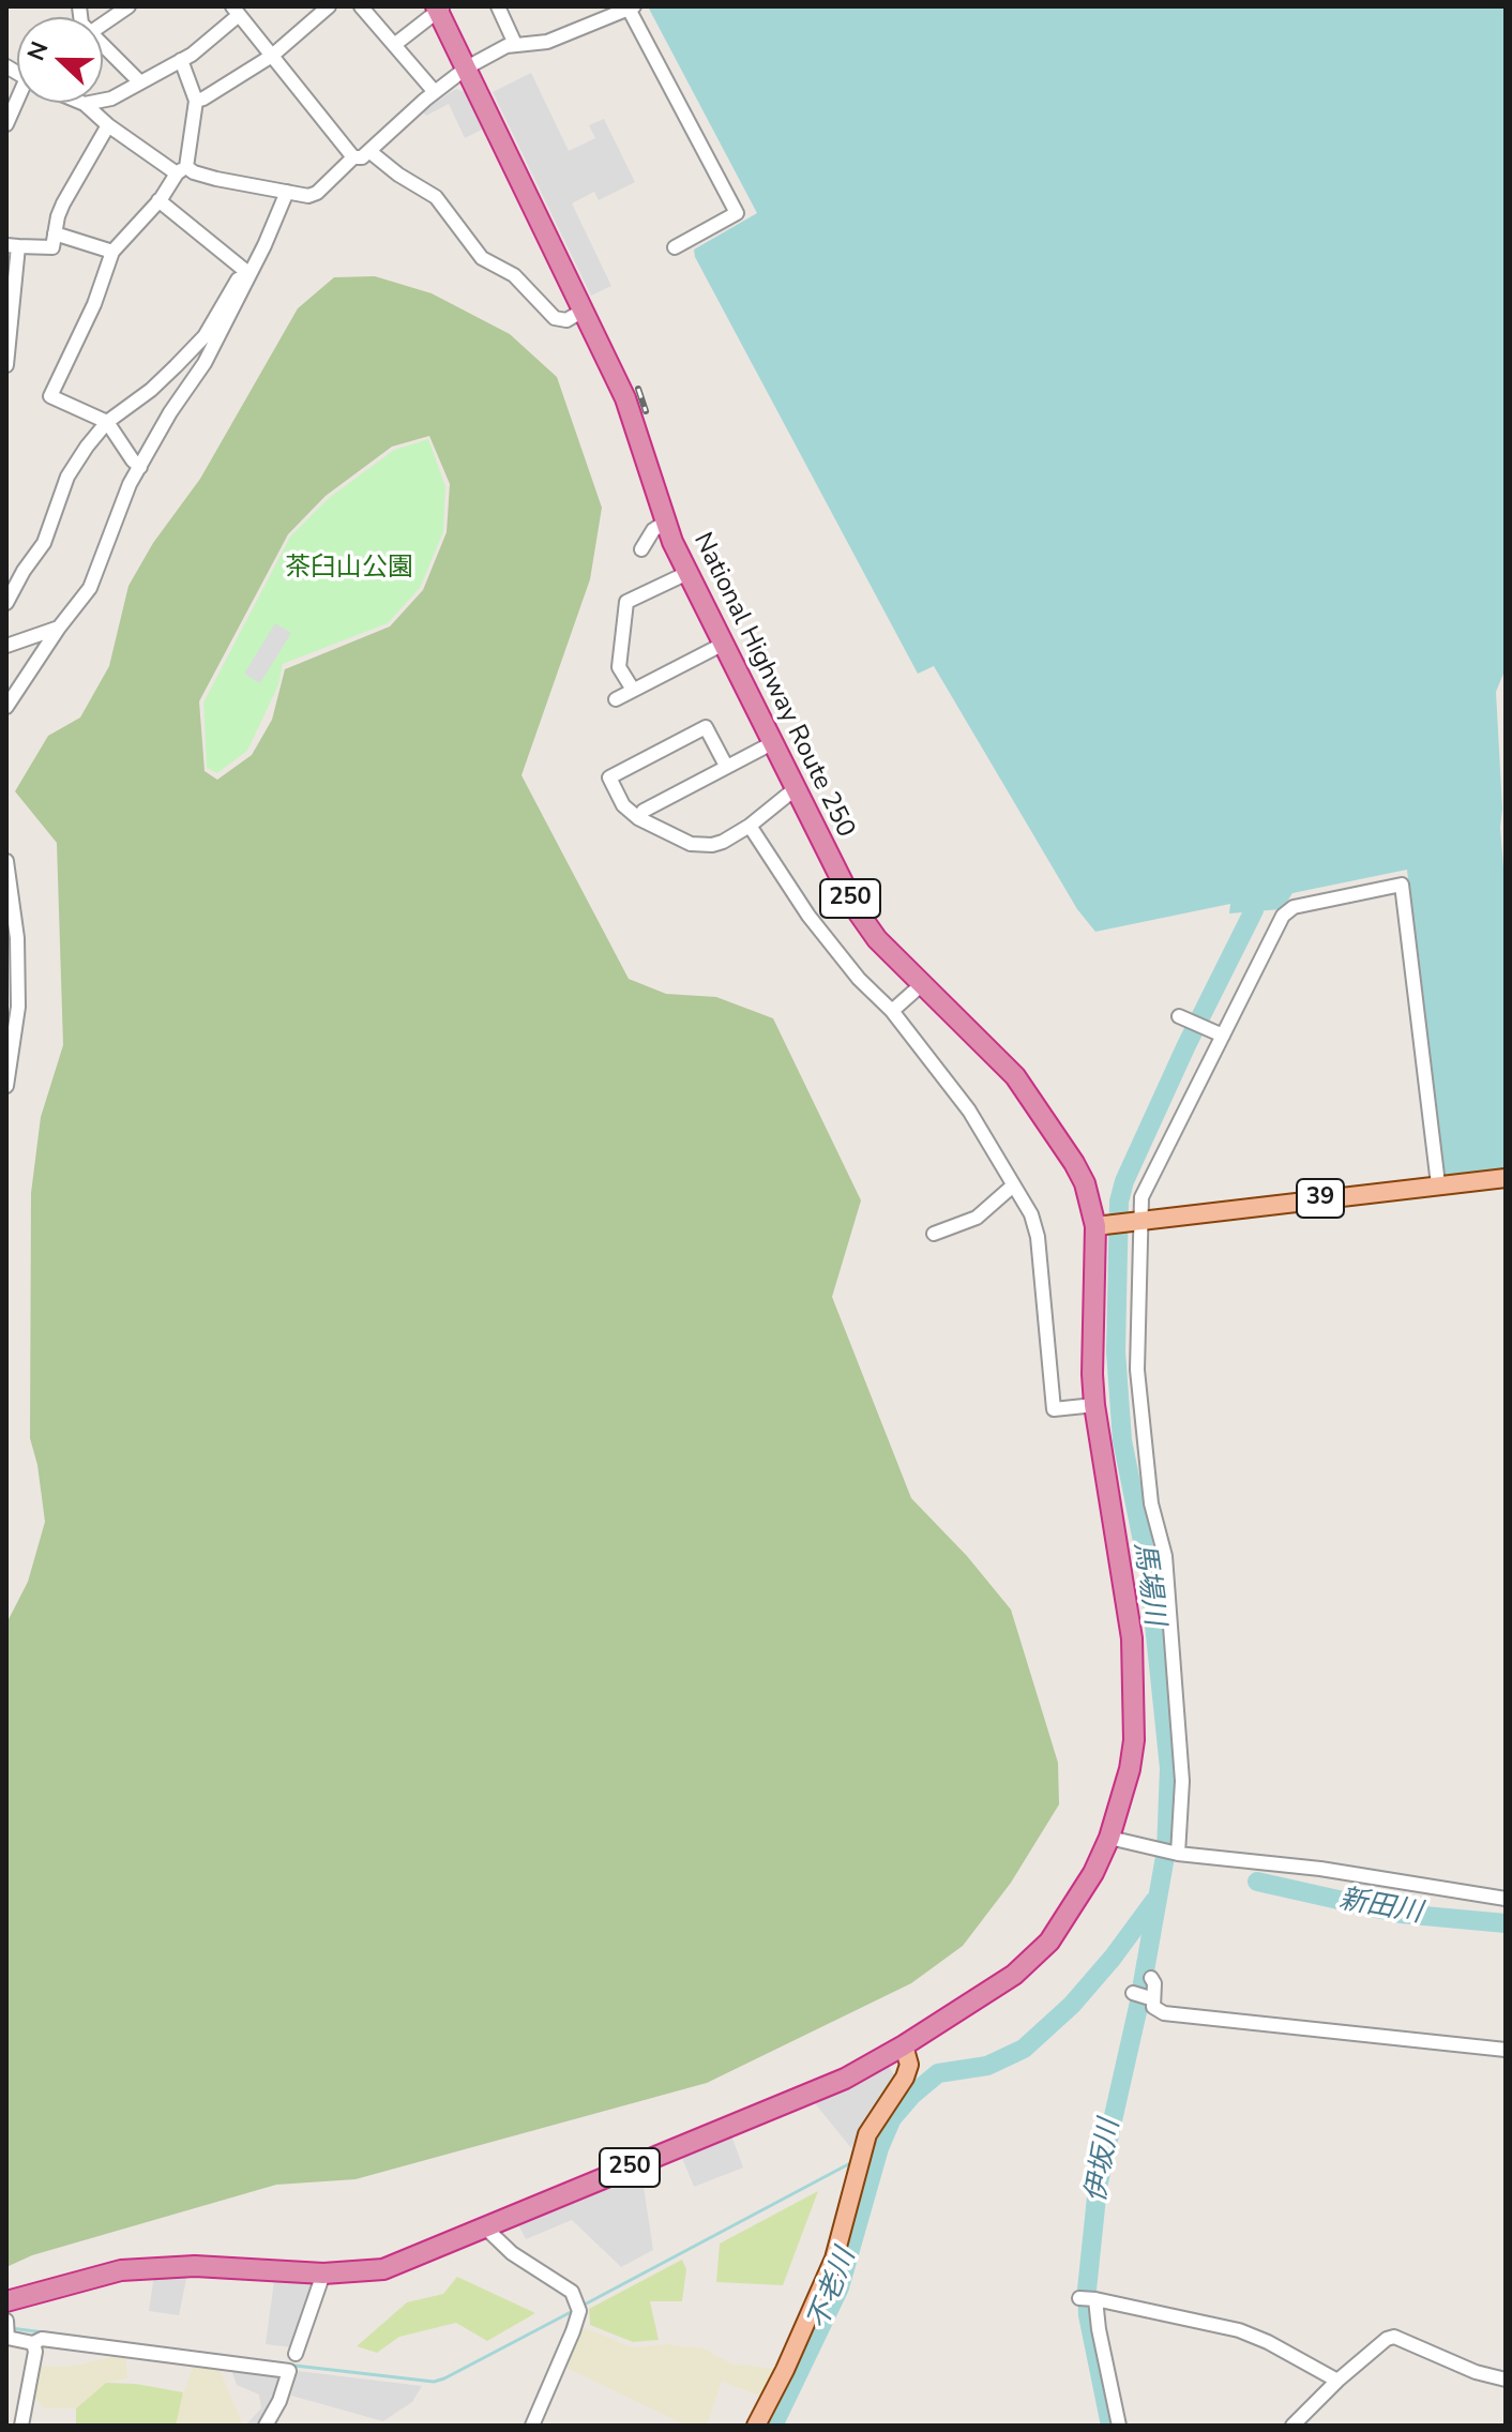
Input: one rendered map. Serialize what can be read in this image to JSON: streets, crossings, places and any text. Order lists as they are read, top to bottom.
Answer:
{
  "streets": {
    "highway": ["National Highway Route 250", "250"],
    "main road": ["39"]
  },
  "crossings": [
    ["National Highway Route 250", "39"]
  ],
  "water": [
    "馬場川",
    "新田川",
    "伊坂川",
    "不老川"
  ],
  "parks": ["茶臼山公園"],
  "north": "left"
}
